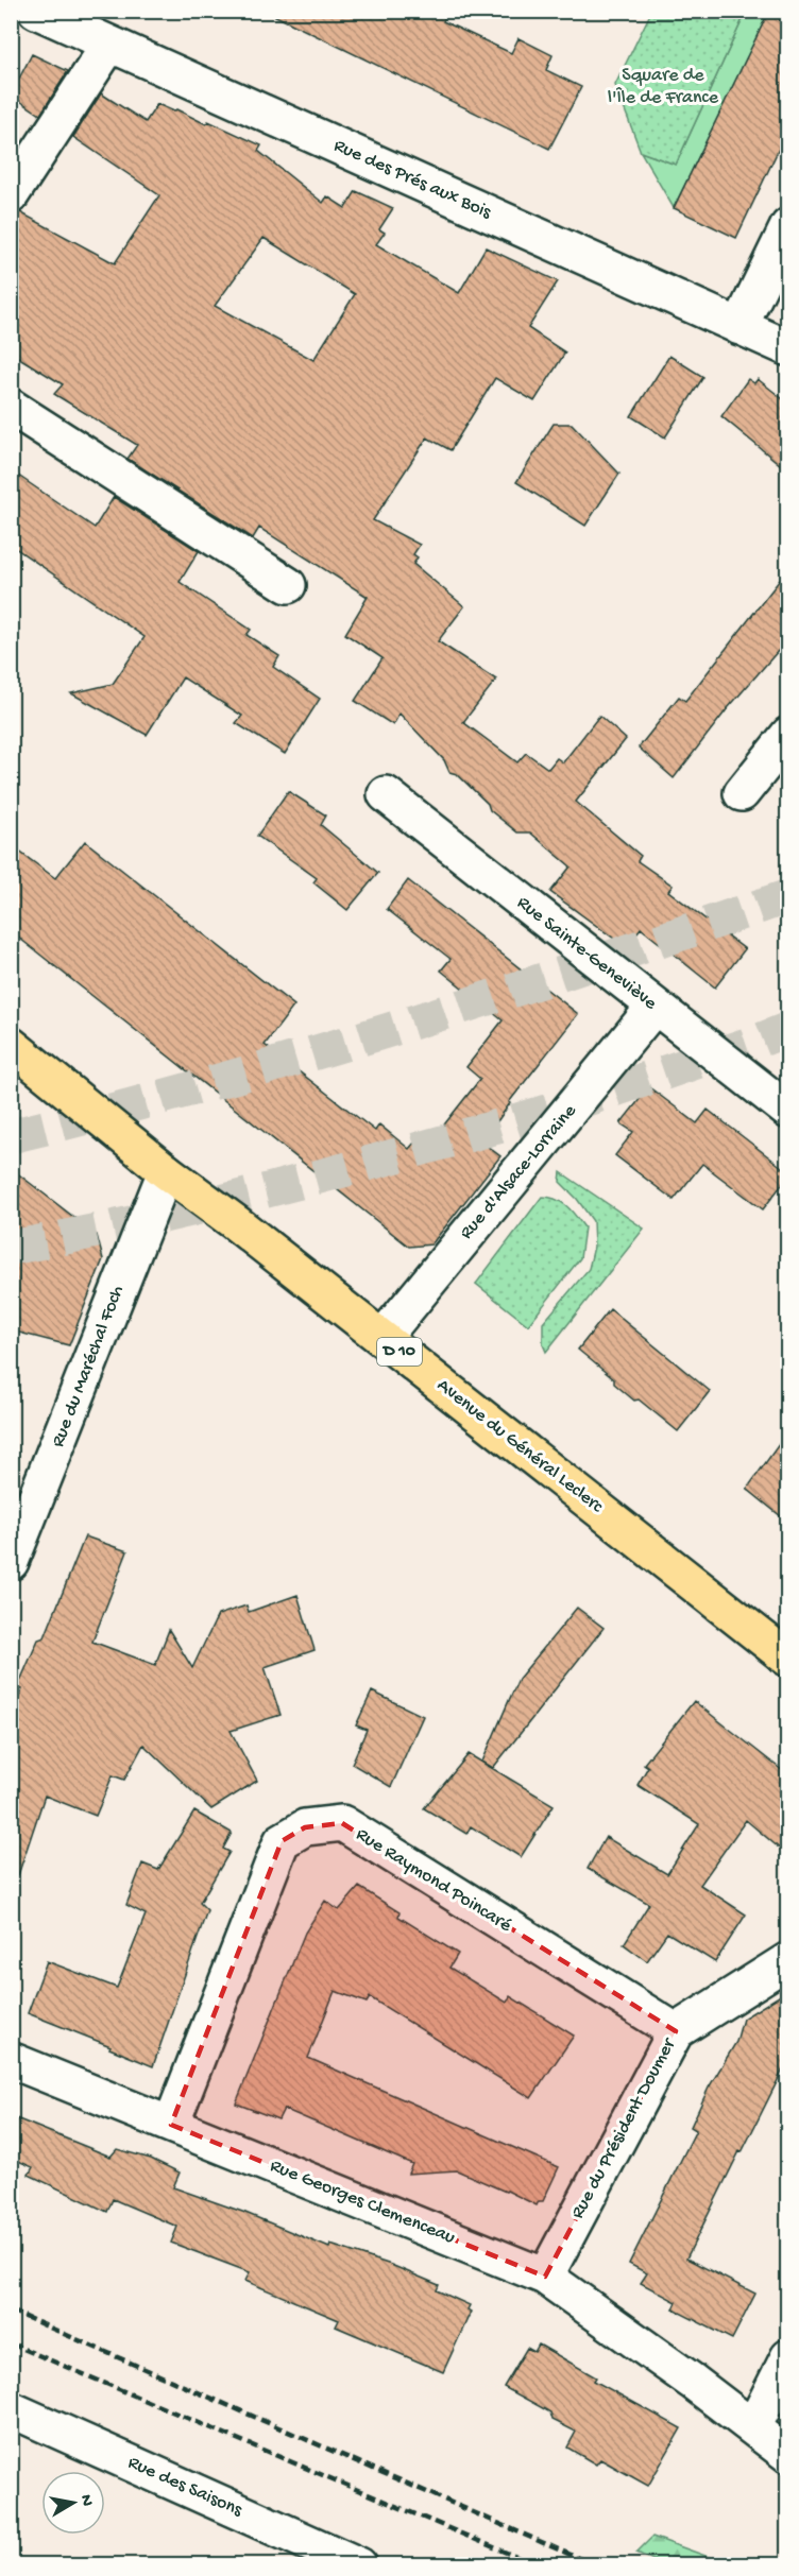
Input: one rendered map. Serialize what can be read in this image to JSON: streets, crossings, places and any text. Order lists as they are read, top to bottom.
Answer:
{
  "streets": {
    "main road": ["D 10", "Avenue du Général Leclerc"],
    "street": [
      "Rue des Prés aux Bois",
      "Rue Sainte-Geneviève",
      "Rue d'Alsace-Lorraine",
      "Rue du Maréchal Foch",
      "Rue Raymond Poincaré",
      "Rue du Président Doumer",
      "Rue Georges Clemenceau",
      "Rue des Saisons"
    ]
  },
  "crossings": [
    ["Rue Sainte-Geneviève", "Rue d'Alsace-Lorraine"],
    ["Rue d'Alsace-Lorraine", "Avenue du Général Leclerc"],
    ["Rue du Maréchal Foch", "Avenue du Général Leclerc"],
    ["Rue Raymond Poincaré", "Rue du Président Doumer"],
    ["Rue Raymond Poincaré", "Rue Georges Clemenceau"],
    ["Rue du Président Doumer", "Rue Georges Clemenceau"]
  ],
  "parks": ["Square de l'Île de France"],
  "north": "right"
}
